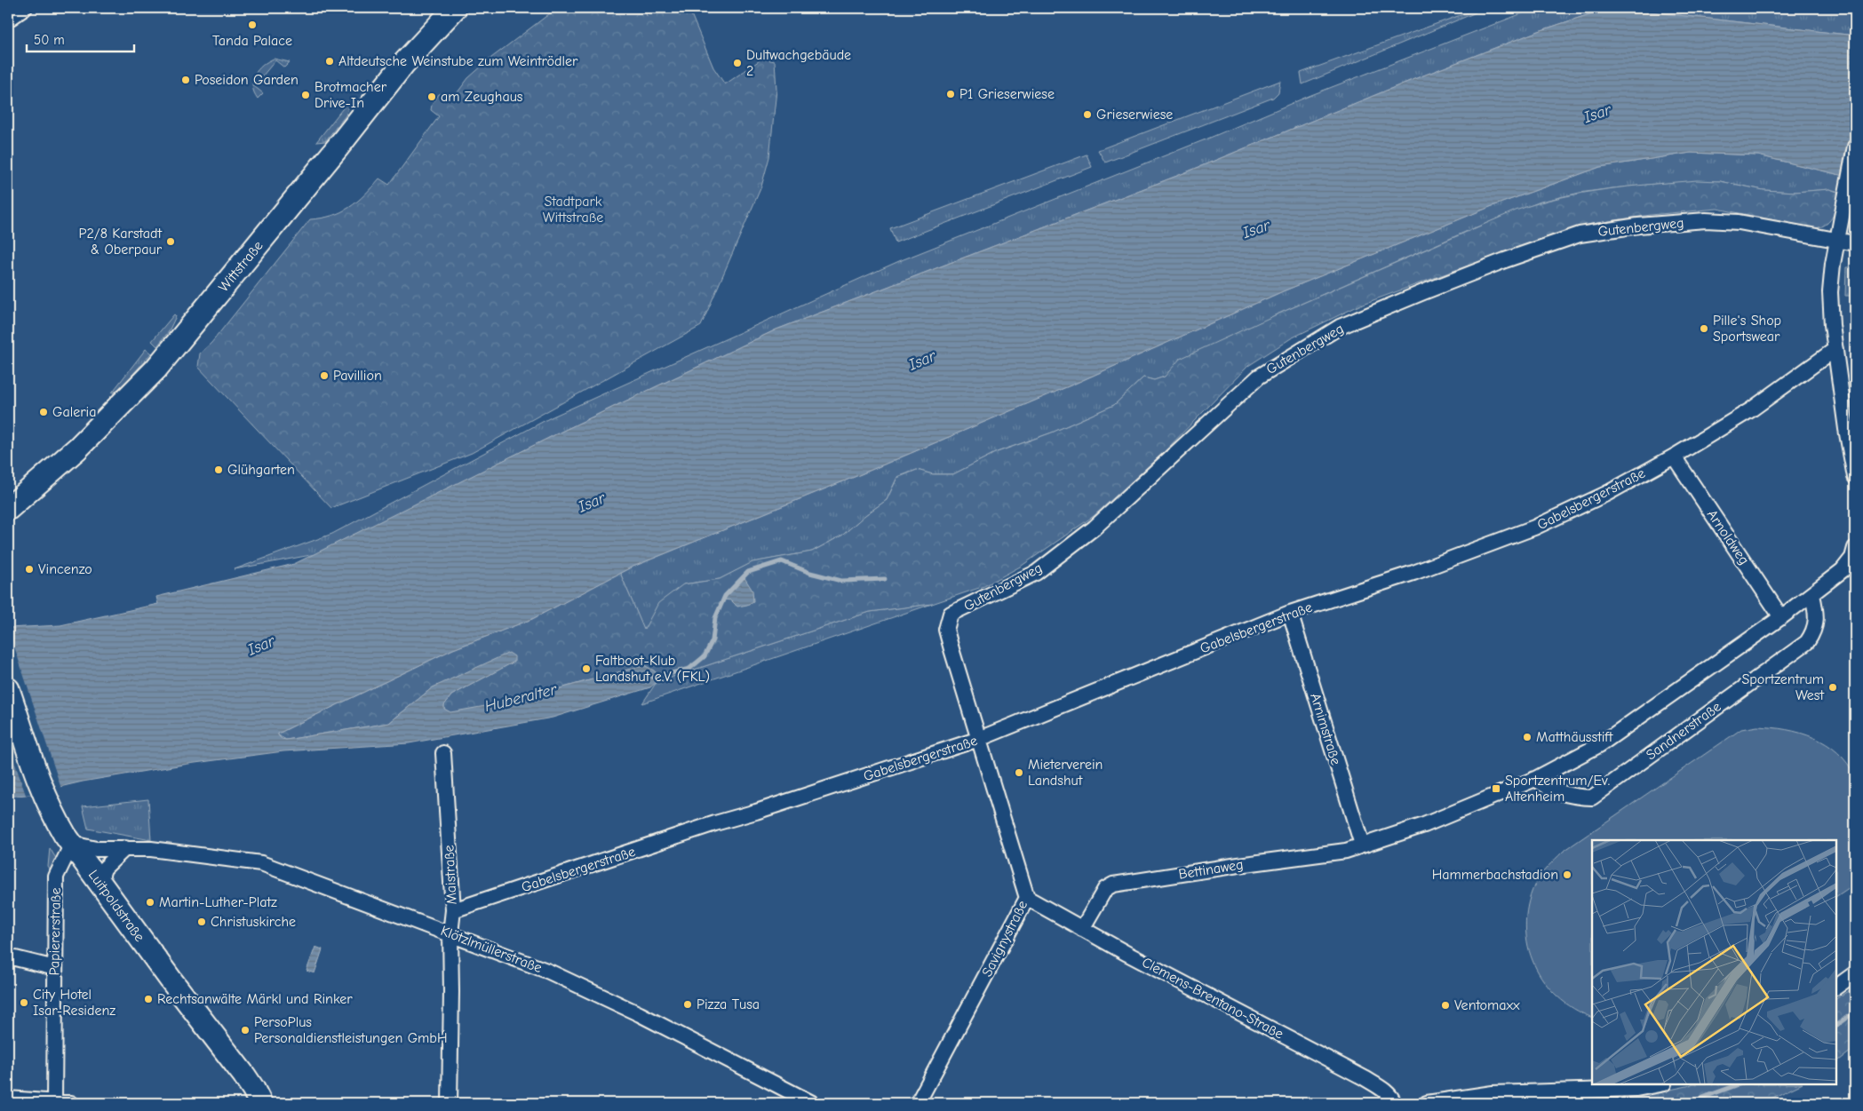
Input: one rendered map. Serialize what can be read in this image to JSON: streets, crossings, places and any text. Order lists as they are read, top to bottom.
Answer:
{
  "streets": {
    "main road": ["Wittstraße", "Luitpoldstraße"],
    "street": [
      "Gutenbergweg",
      "Gabelsbergerstraße",
      "Arnoldweg",
      "Arnimstraße",
      "Sandnerstraße",
      "Bettinaweg",
      "Maistraße",
      "Papiererstraße",
      "Savignystraße",
      "Klötzlmüllerstraße",
      "Clemens-Brentano-Straße"
    ]
  },
  "crossings": [
    ["Gutenbergweg", "Gabelsbergerstraße"],
    ["Gutenbergweg", "Savignystraße"],
    ["Gabelsbergerstraße", "Arnoldweg"],
    ["Gabelsbergerstraße", "Arnimstraße"],
    ["Gabelsbergerstraße", "Maistraße"],
    ["Gabelsbergerstraße", "Savignystraße"],
    ["Arnimstraße", "Bettinaweg"],
    ["Bettinaweg", "Clemens-Brentano-Straße"],
    ["Maistraße", "Klötzlmüllerstraße"],
    ["Luitpoldstraße", "Papiererstraße"],
    ["Savignystraße", "Clemens-Brentano-Straße"]
  ],
  "water": ["Isar", "Huberalter"],
  "parks": ["Stadtpark Wittstraße"],
  "places": {
    "other": [
      "Tanda Palace",
      "Altdeutsche Weinstube zum Weintrödler",
      "Dultwachgebäude 2",
      "Poseidon Garden",
      "P1 Grieserwiese",
      "Brotmacher Drive-In",
      "am Zeughaus",
      "Grieserwiese",
      "P2/8 Karstadt & Oberpaur",
      "Pille's Shop Sportswear",
      "Pavillion",
      "Galeria",
      "Glühgarten",
      "Vincenzo",
      "Faltboot-Klub Landshut e.V. (FKL)",
      "Sportzentrum West",
      "Matthäusstift",
      "Mieterverein Landshut",
      "Hammerbachstadion",
      "Martin-Luther-Platz",
      "Christuskirche",
      "Rechtsanwälte Märkl und Rinker",
      "City Hotel Isar-Residenz",
      "Pizza Tusa",
      "Ventomaxx",
      "PersoPlus Personaldienstleistungen GmbH"
    ],
    "transit": ["Sportzentrum/Ev. Altenheim"]
  },
  "scale_bar": "50 m"
}
